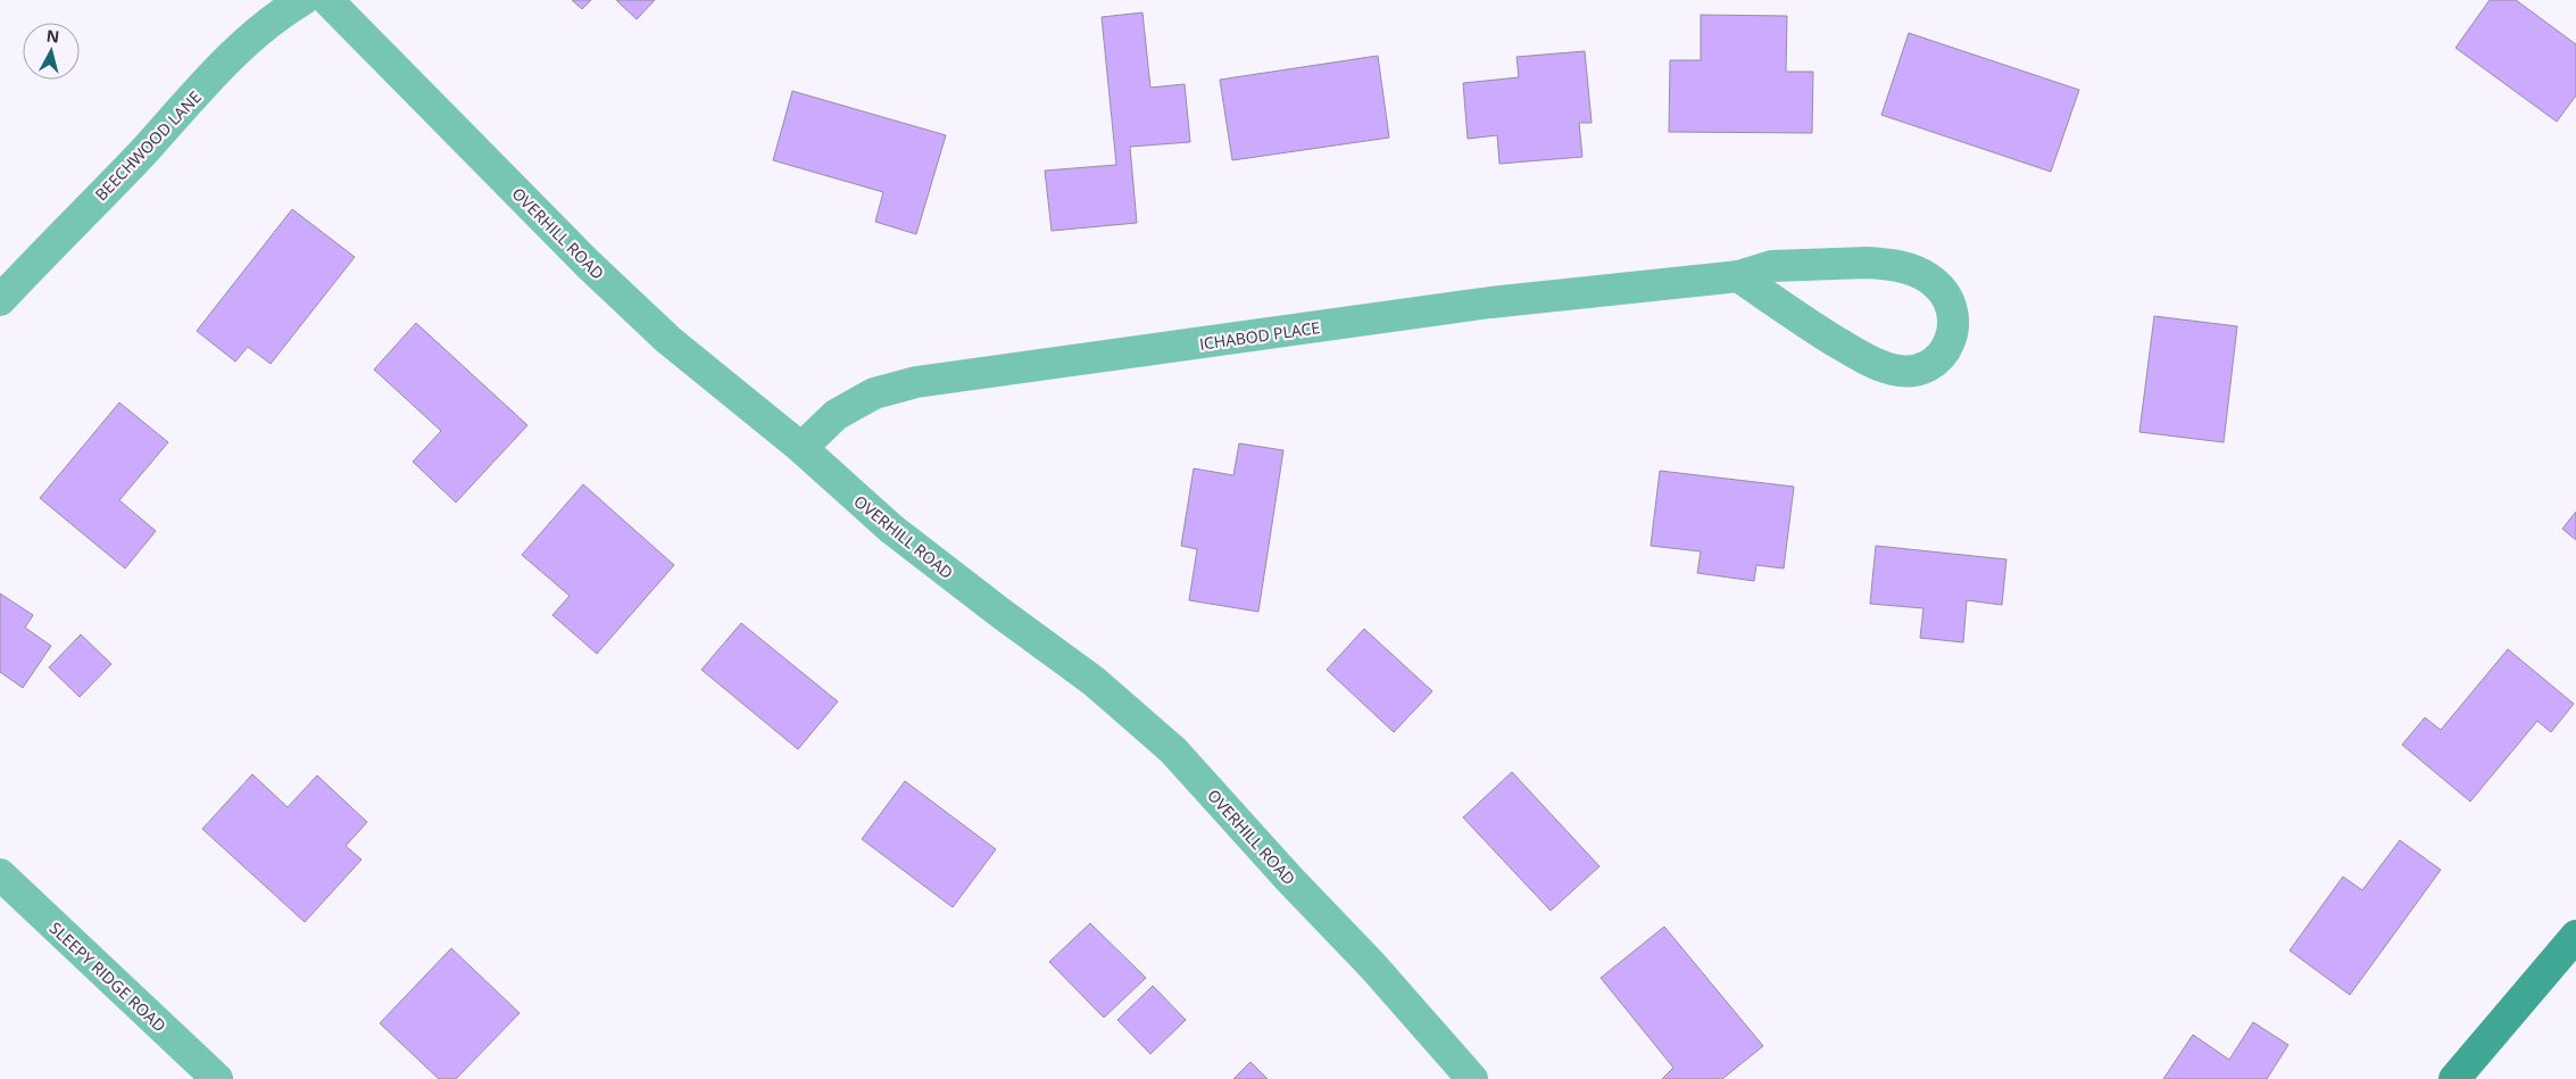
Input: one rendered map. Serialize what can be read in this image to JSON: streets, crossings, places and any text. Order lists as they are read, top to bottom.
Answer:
{
  "streets": {
    "street": [
      "BEECHWOOD LANE",
      "OVERHILL ROAD",
      "ICHABOD PLACE",
      "SLEEPY RIDGE ROAD"
    ]
  },
  "crossings": [
    ["OVERHILL ROAD", "ICHABOD PLACE"]
  ],
  "north": "top"
}
